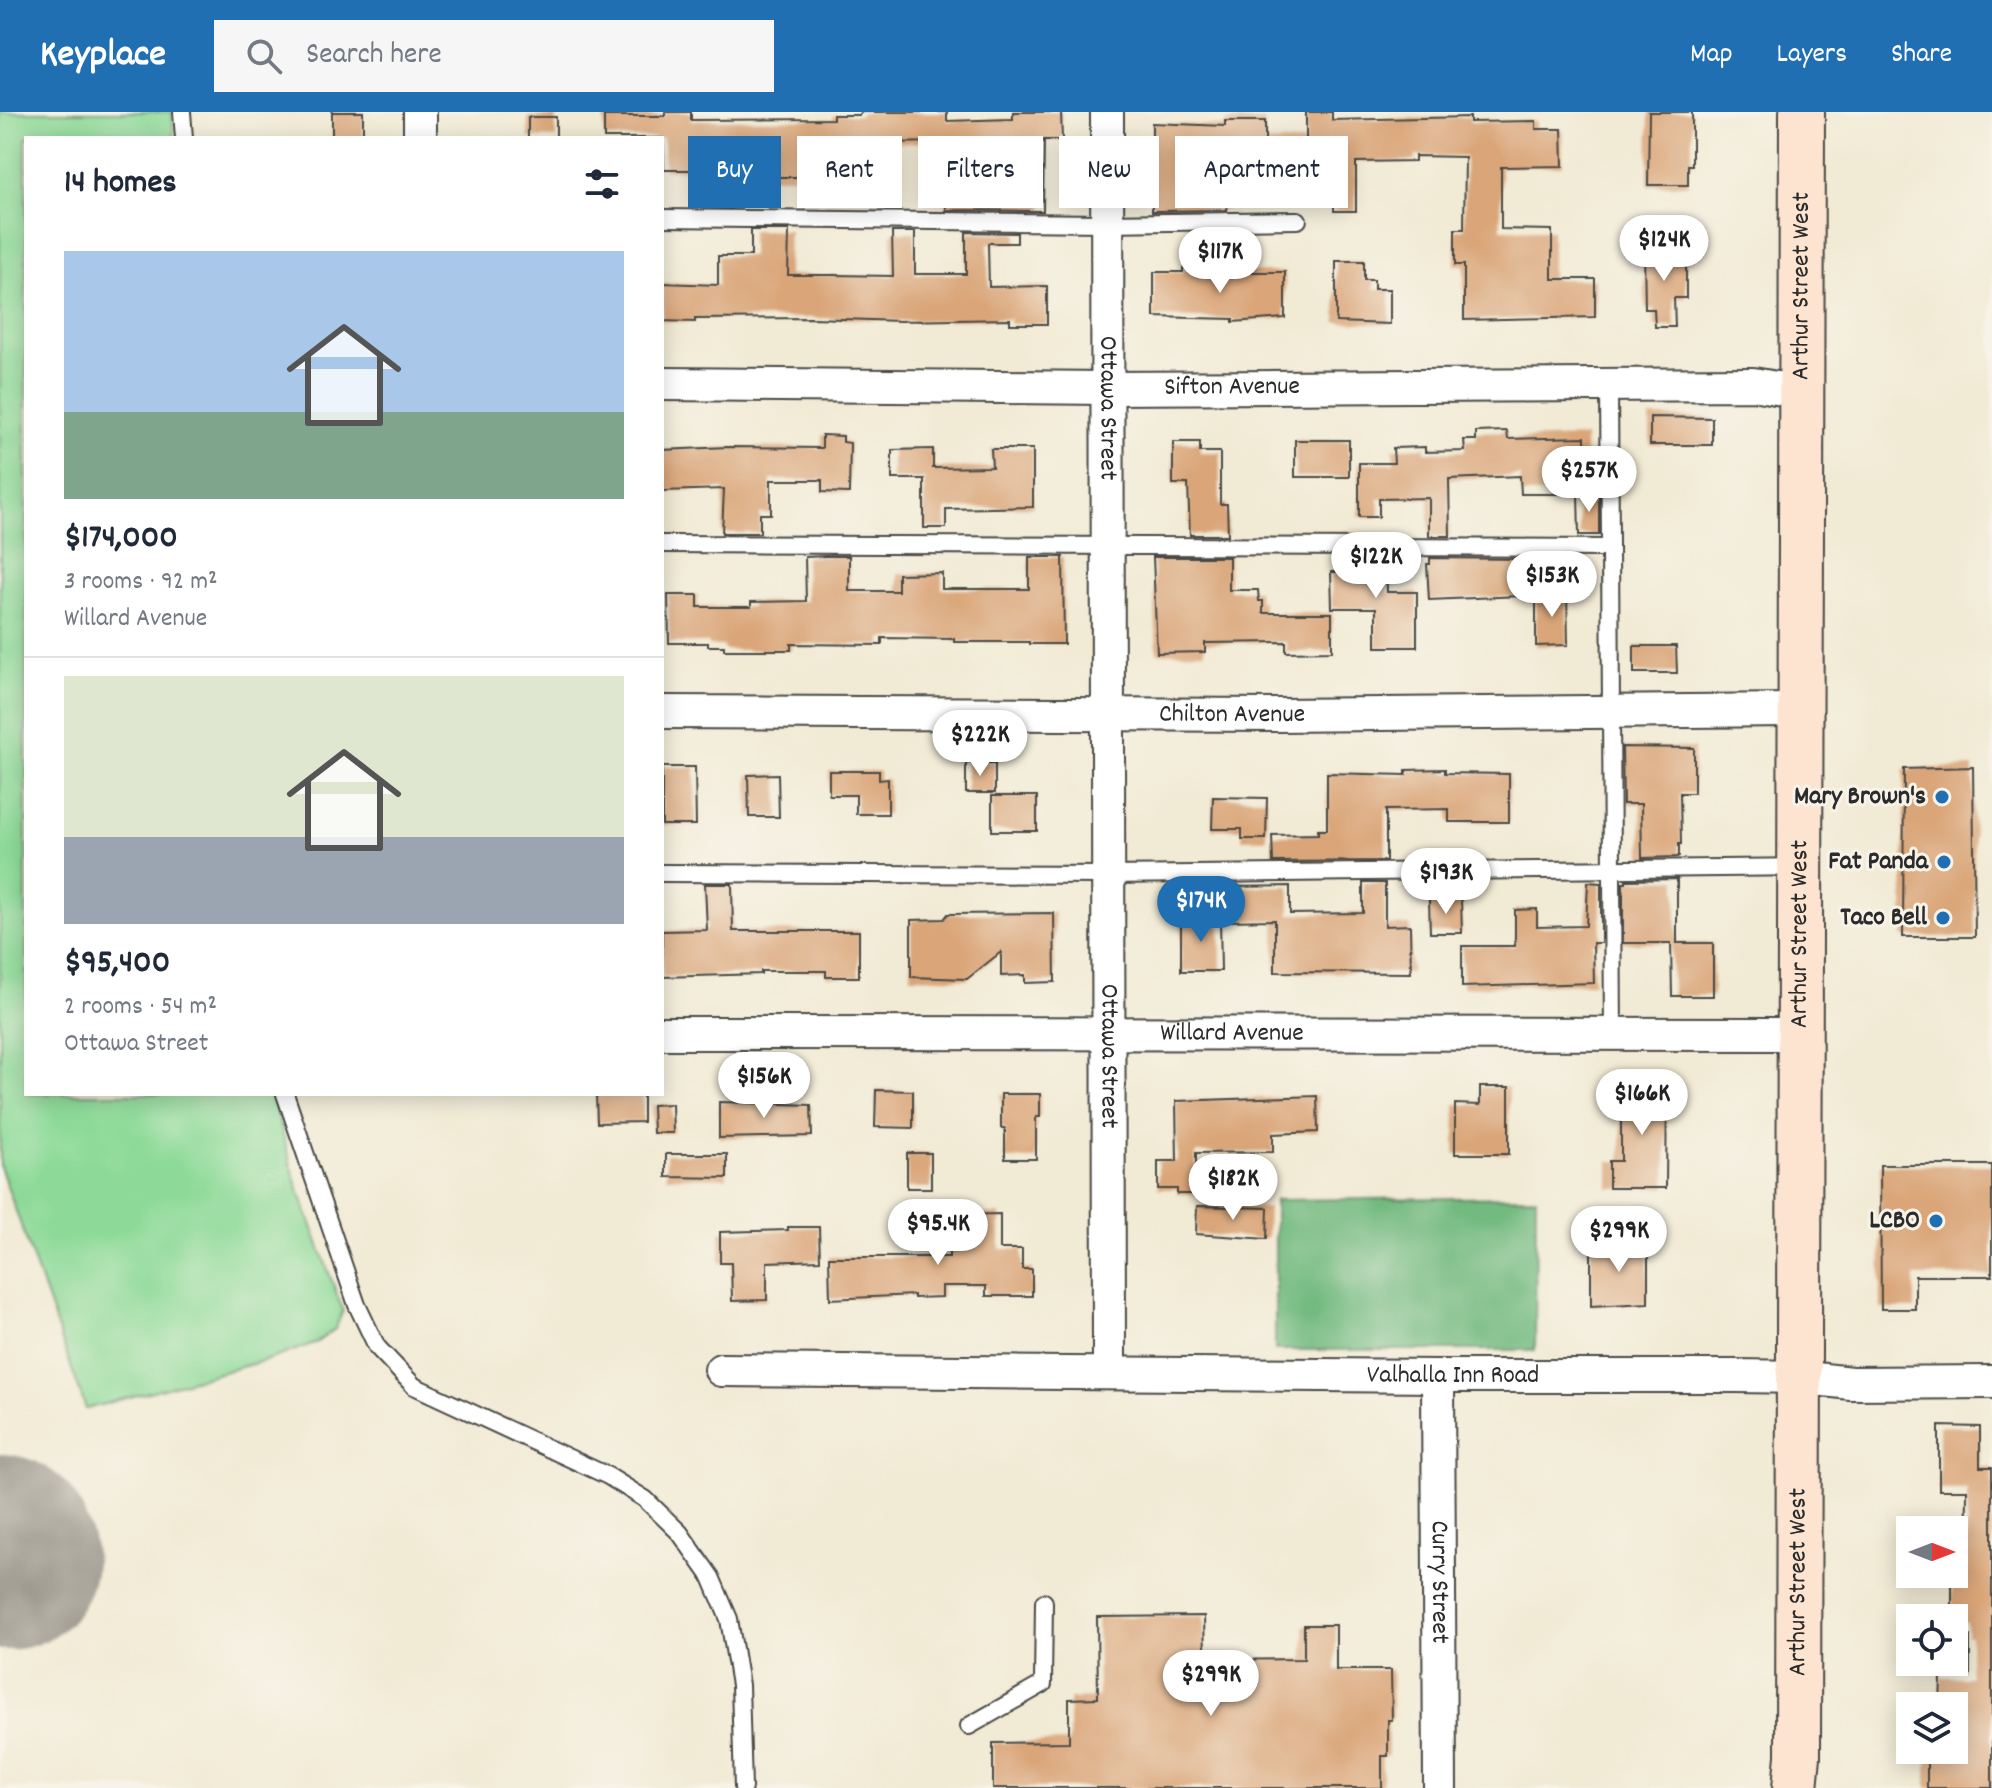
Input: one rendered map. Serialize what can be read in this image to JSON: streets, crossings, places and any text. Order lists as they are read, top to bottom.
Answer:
{
  "streets": {
    "main road": ["Arthur Street West"],
    "street": [
      "Sifton Avenue",
      "Ottawa Street",
      "Chilton Avenue",
      "Willard Avenue",
      "Valhalla Inn Road",
      "Curry Street"
    ]
  },
  "crossings": [
    ["Arthur Street West", "Sifton Avenue"],
    ["Arthur Street West", "Chilton Avenue"],
    ["Arthur Street West", "Willard Avenue"],
    ["Arthur Street West", "Valhalla Inn Road"],
    ["Sifton Avenue", "Ottawa Street"],
    ["Ottawa Street", "Chilton Avenue"],
    ["Ottawa Street", "Willard Avenue"],
    ["Ottawa Street", "Valhalla Inn Road"],
    ["Valhalla Inn Road", "Curry Street"]
  ],
  "places": [
    "Mary Brown's",
    "Fat Panda",
    "Taco Bell",
    "LCBO"
  ],
  "north": "right",
  "page": {
    "header": "Keyplace",
    "search": "Search here",
    "nav": ["Map", "Layers", "Share"],
    "chip": [
      "Buy",
      "Rent",
      "Filters",
      "New",
      "Apartment"
    ],
    "heading": "14 homes",
    "price": [
      "$124K",
      "$117K",
      "$257K",
      "$122K",
      "$153K",
      "$222K",
      "$193K",
      "$174K",
      "$156K",
      "$166K",
      "$182K",
      "$95.4K",
      "$299K",
      "$299K"
    ],
    "list": [
      {
        "name": "$174,000",
        "note": "3 rooms · 92 m² · Willard Avenue"
      },
      {
        "name": "$95,400",
        "note": "2 rooms · 54 m² · Ottawa Street"
      }
    ]
  }
}
